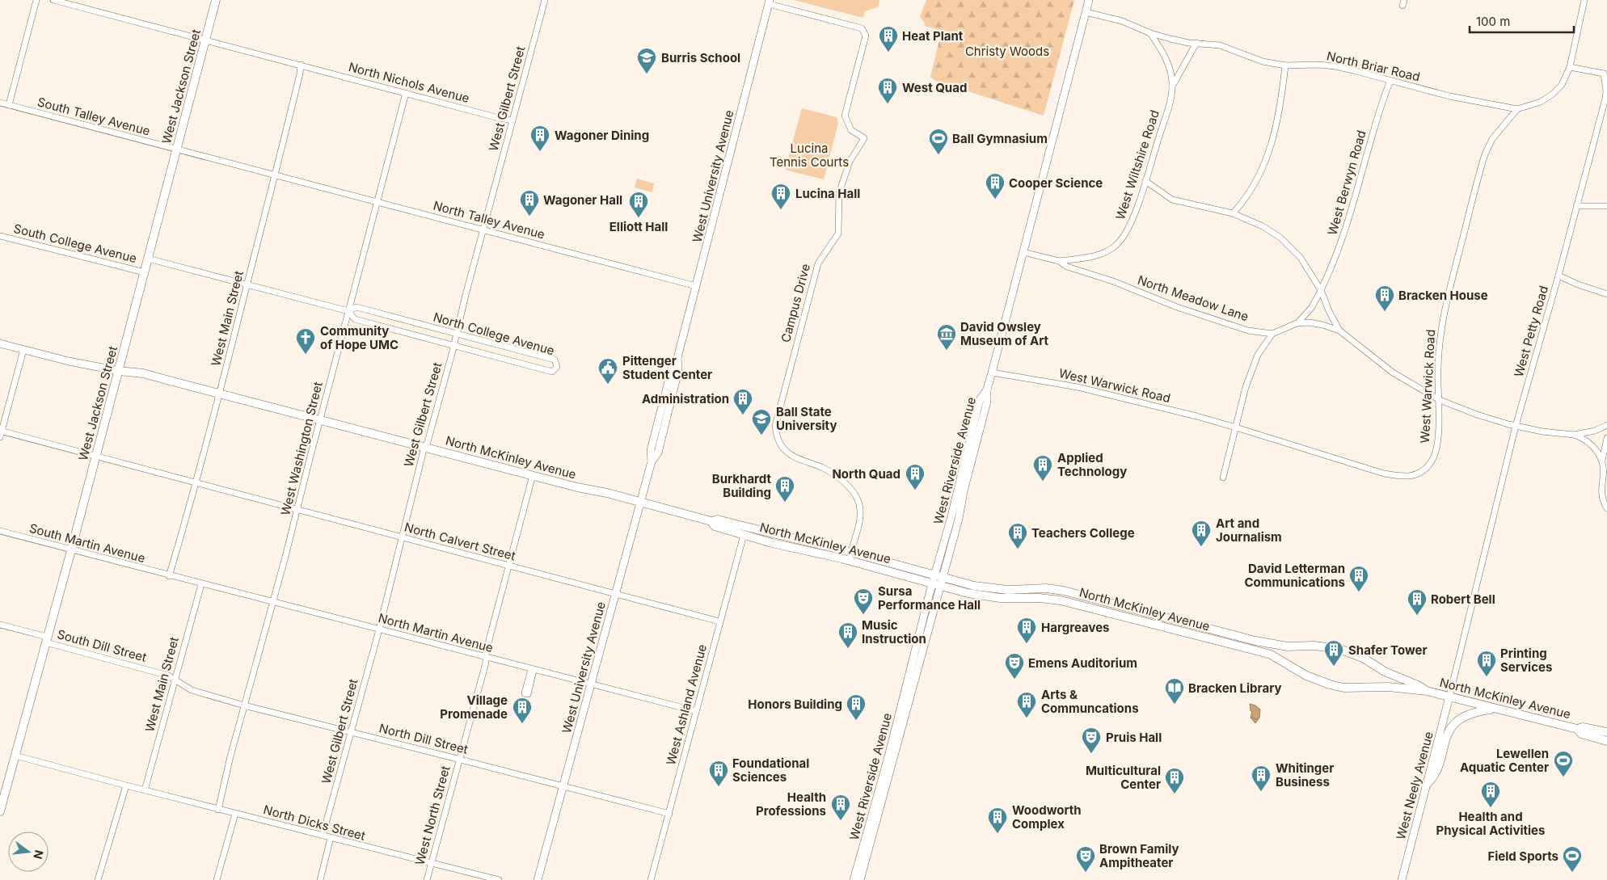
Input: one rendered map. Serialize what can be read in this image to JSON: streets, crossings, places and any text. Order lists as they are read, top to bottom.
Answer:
{
  "streets": {
    "main road": ["West Jackson Street", "North McKinley Avenue"],
    "street": [
      "North Briar Road",
      "North Nichols Avenue",
      "West Gilbert Street",
      "South Talley Avenue",
      "West Wiltshire Road",
      "West University Avenue",
      "West Berwyn Road",
      "North Talley Avenue",
      "South College Avenue",
      "North Meadow Lane",
      "Campus Drive",
      "West Main Street",
      "West Petty Road",
      "North College Avenue",
      "West Warwick Road",
      "West Washington Street",
      "West Riverside Avenue",
      "North Calvert Street",
      "South Martin Avenue",
      "North Martin Avenue",
      "South Dill Street",
      "West Ashland Avenue",
      "North Dill Street",
      "West Neely Avenue",
      "West North Street",
      "North Dicks Street"
    ]
  },
  "crossings": [
    ["North Briar Road", "West Wiltshire Road"],
    ["North Briar Road", "West Berwyn Road"],
    ["North Briar Road", "West Warwick Road"],
    ["North Briar Road", "West Riverside Avenue"],
    ["North Nichols Avenue", "West Jackson Street"],
    ["North Nichols Avenue", "West Gilbert Street"],
    ["North Nichols Avenue", "West Main Street"],
    ["North Nichols Avenue", "West Washington Street"],
    ["West Jackson Street", "South Talley Avenue"],
    ["West Jackson Street", "South College Avenue"],
    ["West Jackson Street", "North McKinley Avenue"],
    ["West Jackson Street", "North Calvert Street"],
    ["West Jackson Street", "South Martin Avenue"],
    ["West Jackson Street", "South Dill Street"],
    ["West Jackson Street", "North Dicks Street"],
    ["West Gilbert Street", "North Talley Avenue"],
    ["West Gilbert Street", "North College Avenue"],
    ["West Gilbert Street", "North McKinley Avenue"],
    ["West Gilbert Street", "North Calvert Street"],
    ["West Gilbert Street", "North Martin Avenue"],
    ["West Gilbert Street", "North Dill Street"],
    ["West Gilbert Street", "North Dicks Street"],
    ["South Talley Avenue", "North Talley Avenue"],
    ["South Talley Avenue", "West Main Street"],
    ["West Wiltshire Road", "North Meadow Lane"],
    ["West University Avenue", "North Talley Avenue"],
    ["West University Avenue", "Campus Drive"],
    ["West University Avenue", "North McKinley Avenue"],
    ["West University Avenue", "North Calvert Street"],
    ["West University Avenue", "North Martin Avenue"],
    ["West University Avenue", "North Dill Street"],
    ["North Talley Avenue", "West Main Street"],
    ["North Talley Avenue", "West Washington Street"],
    ["South College Avenue", "West Main Street"],
    ["South College Avenue", "North College Avenue"],
    ["North Meadow Lane", "West Riverside Avenue"],
    ["Campus Drive", "North McKinley Avenue"],
    ["West Main Street", "North College Avenue"],
    ["West Main Street", "North McKinley Avenue"],
    ["West Main Street", "North Calvert Street"],
    ["West Main Street", "South Martin Avenue"],
    ["West Main Street", "North Martin Avenue"],
    ["West Main Street", "South Dill Street"],
    ["West Main Street", "North Dill Street"],
    ["West Main Street", "North Dicks Street"],
    ["West Petty Road", "North McKinley Avenue"],
    ["West Petty Road", "West Neely Avenue"],
    ["North College Avenue", "West Washington Street"],
    ["West Warwick Road", "West Riverside Avenue"],
    ["West Washington Street", "North McKinley Avenue"],
    ["West Washington Street", "North Calvert Street"],
    ["West Washington Street", "North Martin Avenue"],
    ["West Washington Street", "North Dill Street"],
    ["West Washington Street", "North Dicks Street"],
    ["North McKinley Avenue", "West Riverside Avenue"],
    ["North McKinley Avenue", "West Ashland Avenue"],
    ["North McKinley Avenue", "West Neely Avenue"],
    ["North McKinley Avenue", "West North Street"],
    ["North Calvert Street", "West Ashland Avenue"],
    ["North Calvert Street", "West North Street"],
    ["South Martin Avenue", "North Martin Avenue"],
    ["North Martin Avenue", "West Ashland Avenue"],
    ["North Martin Avenue", "West North Street"],
    ["South Dill Street", "North Dill Street"],
    ["West Ashland Avenue", "North Dill Street"],
    ["North Dill Street", "West North Street"],
    ["West North Street", "North Dicks Street"]
  ],
  "parks": ["Christy Woods", "Lucina Tennis Courts"],
  "places": {
    "building": [
      "Heat Plant",
      "West Quad",
      "Wagoner Dining",
      "Cooper Science",
      "Lucina Hall",
      "Wagoner Hall",
      "Elliott Hall",
      "Bracken House",
      "Administration",
      "Applied Technology",
      "North Quad",
      "Burkhardt Building",
      "Art and Journalism",
      "Teachers College",
      "David Letterman Communications",
      "Robert Bell",
      "Hargreaves",
      "Music Instruction",
      "Shafer Tower",
      "Printing Services",
      "Arts & Communcations",
      "Honors Building",
      "Village Promenade",
      "Foundational Sciences",
      "Whitinger Business",
      "Multicultural Center",
      "Health and Physical Activities",
      "Health Professions",
      "Woodworth Complex"
    ],
    "school or university": ["Burris School", "Ball State University"],
    "sports": ["Ball Gymnasium", "Lewellen Aquatic Center", "Field Sports"],
    "museum": ["David Owsley Museum of Art"],
    "church": ["Community of Hope UMC"],
    "public building": ["Pittenger Student Center"],
    "theatre": [
      "Sursa Performance Hall",
      "Emens Auditorium",
      "Pruis Hall",
      "Brown Family Ampitheater"
    ],
    "library": ["Bracken Library"]
  },
  "scale_bar": "100 m",
  "north": "right"
}
